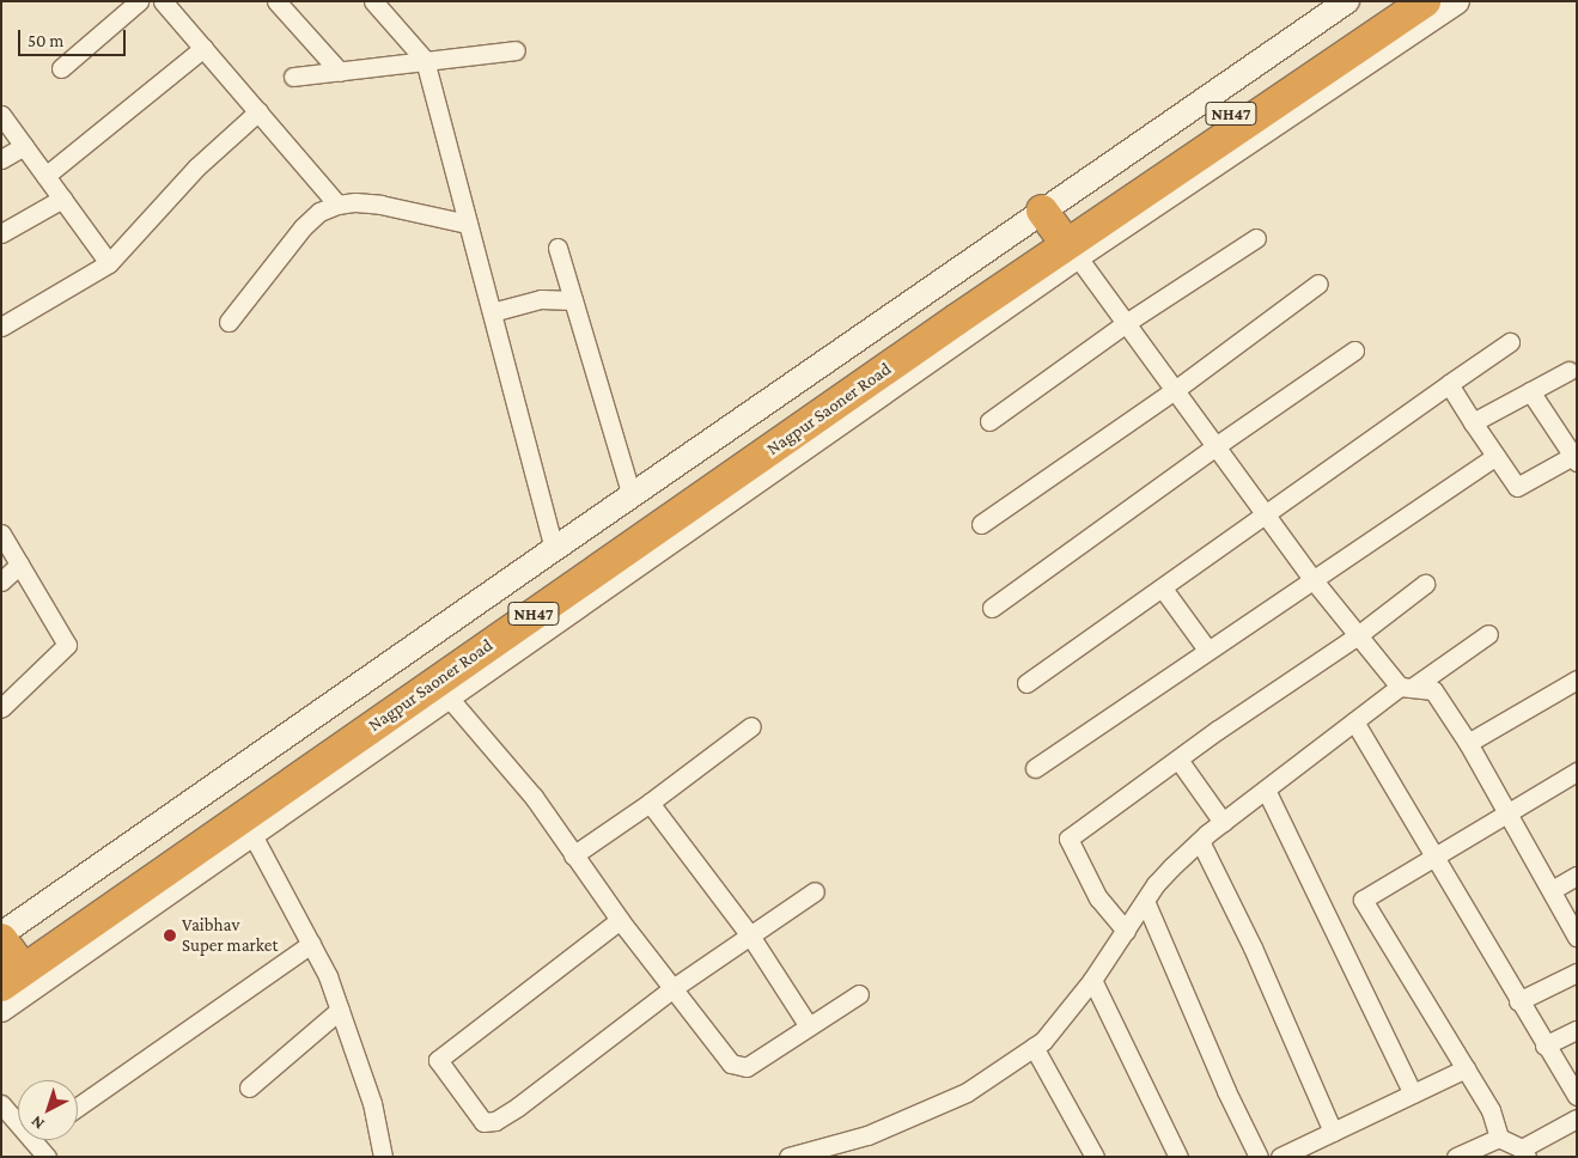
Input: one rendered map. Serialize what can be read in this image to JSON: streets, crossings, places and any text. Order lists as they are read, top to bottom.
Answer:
{
  "streets": {
    "highway": ["NH47", "Nagpur Saoner Road"]
  },
  "crossings": [
    ["NH47", "Nagpur Saoner Road"]
  ],
  "places": ["Vaibhav Super market"],
  "scale_bar": "50 m",
  "north": "bottom left"
}
